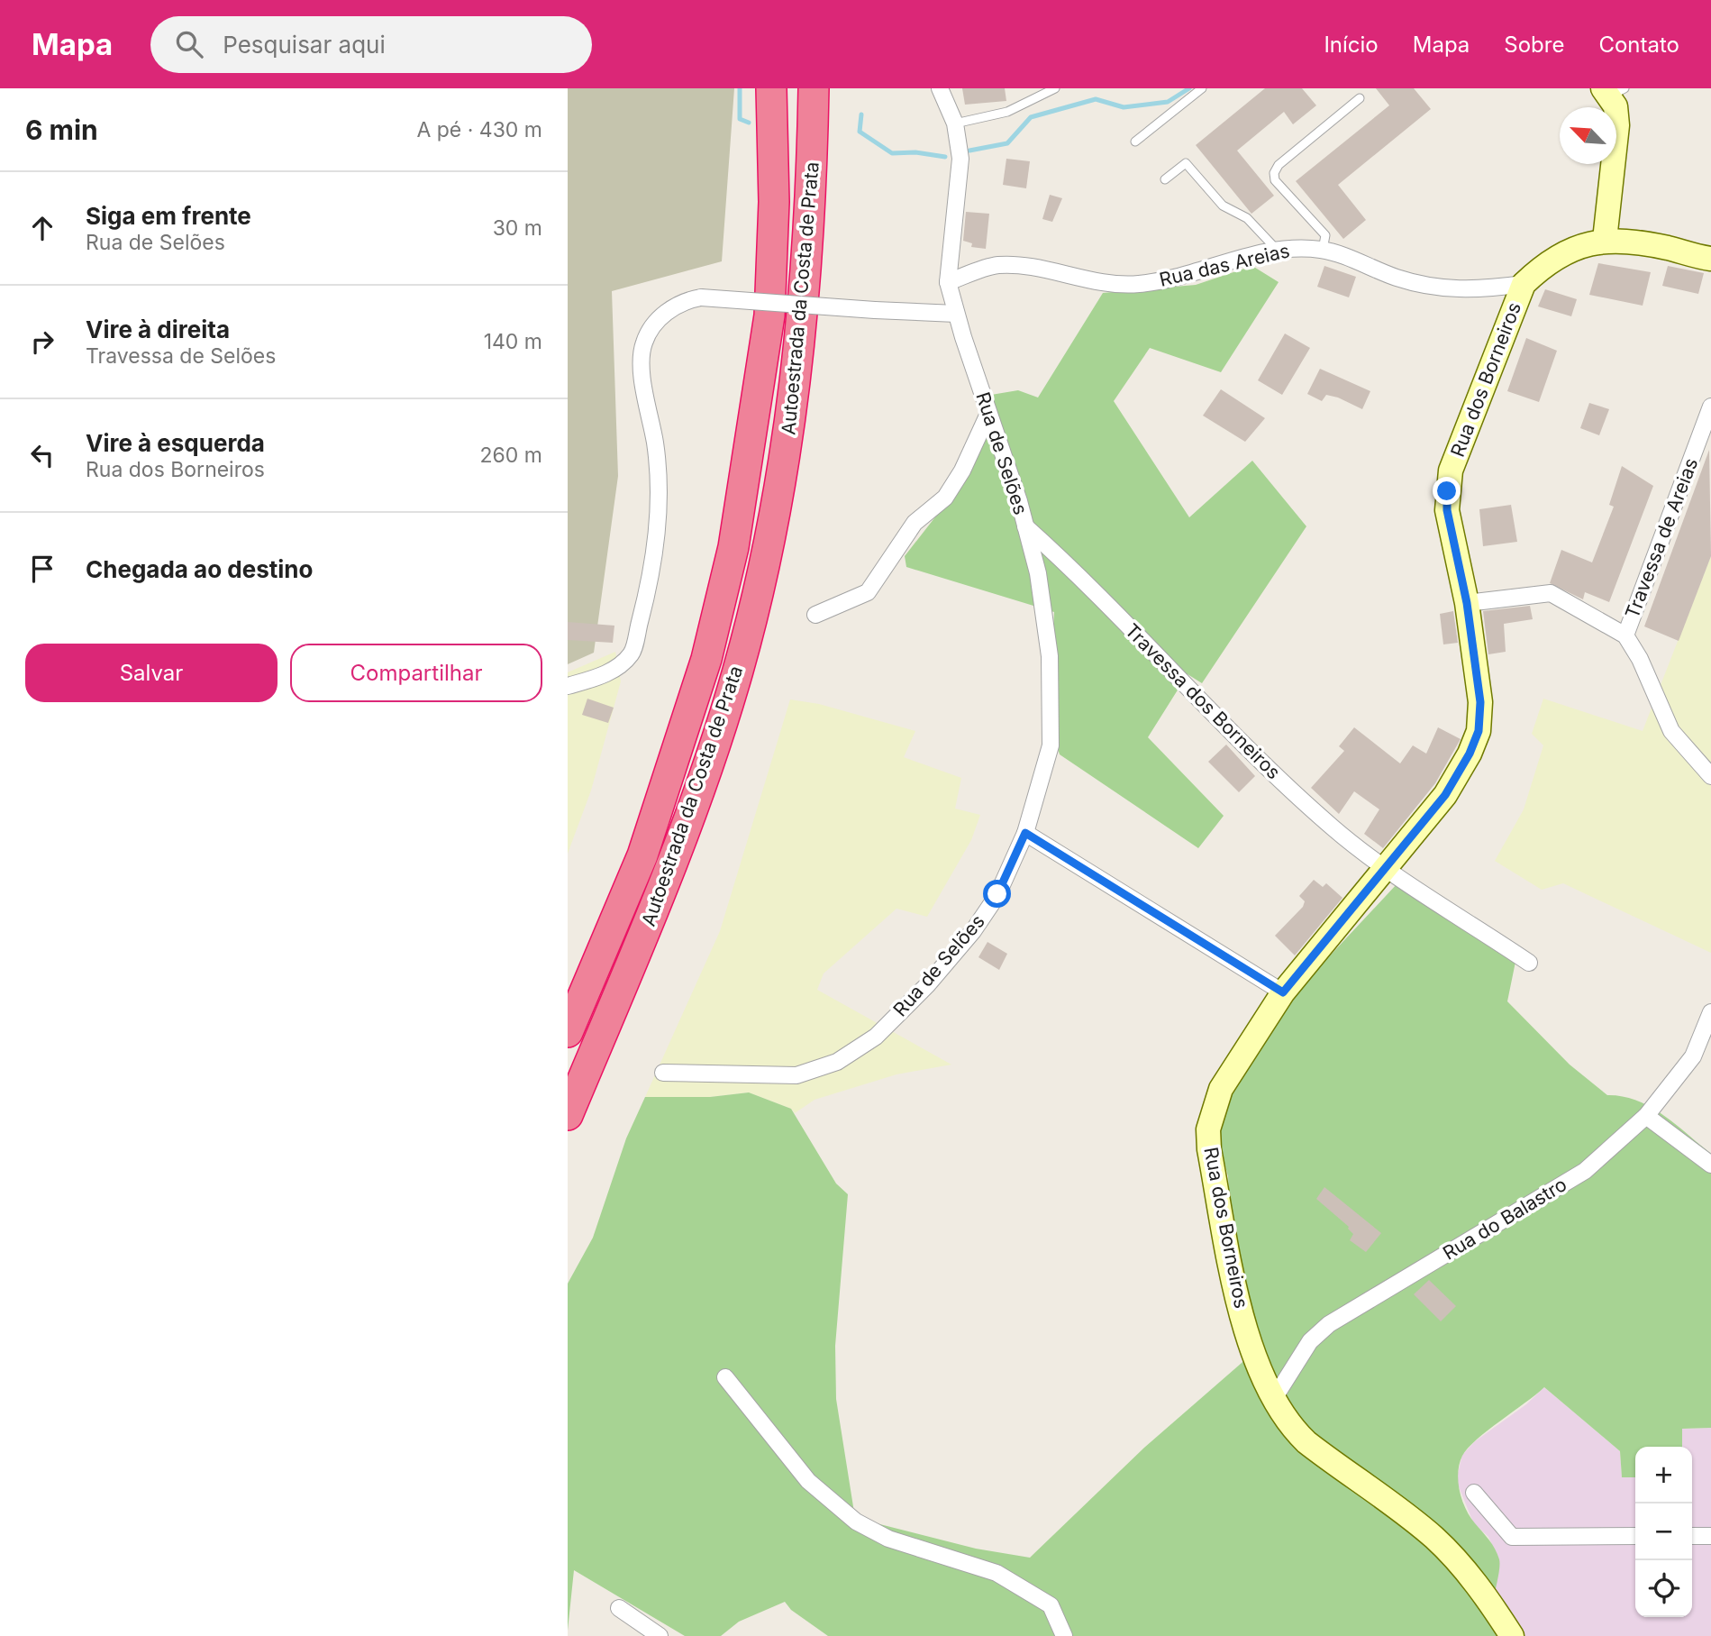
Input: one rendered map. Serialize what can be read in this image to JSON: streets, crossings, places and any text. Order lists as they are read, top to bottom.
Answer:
{
  "streets": {
    "highway": ["Autoestrada da Costa de Prata"],
    "street": [
      "Rua das Areias",
      "Rua dos Borneiros",
      "Rua de Selões",
      "Travessa de Areias",
      "Travessa dos Borneiros",
      "Rua do Balastro"
    ]
  },
  "crossings": [
    ["Rua das Areias", "Rua dos Borneiros"],
    ["Rua das Areias", "Rua de Selões"],
    ["Rua dos Borneiros", "Travessa dos Borneiros"],
    ["Rua dos Borneiros", "Rua do Balastro"],
    ["Rua de Selões", "Travessa dos Borneiros"]
  ],
  "north": "top left",
  "page": {
    "header": "Mapa",
    "search": "Pesquisar aqui",
    "nav": [
      "Início",
      "Mapa",
      "Sobre",
      "Contato"
    ],
    "heading": ["6 min", "A pé · 430 m"],
    "list": [
      ["Siga em frente", "Rua de Selões", "30 m"],
      ["Vire à direita", "Travessa de Selões", "140 m"],
      ["Vire à esquerda", "Rua dos Borneiros", "260 m"],
      "Chegada ao destino"
    ],
    "buttons": ["Salvar", "Compartilhar"],
    "map_buttons": ["+", "−"]
  }
}
